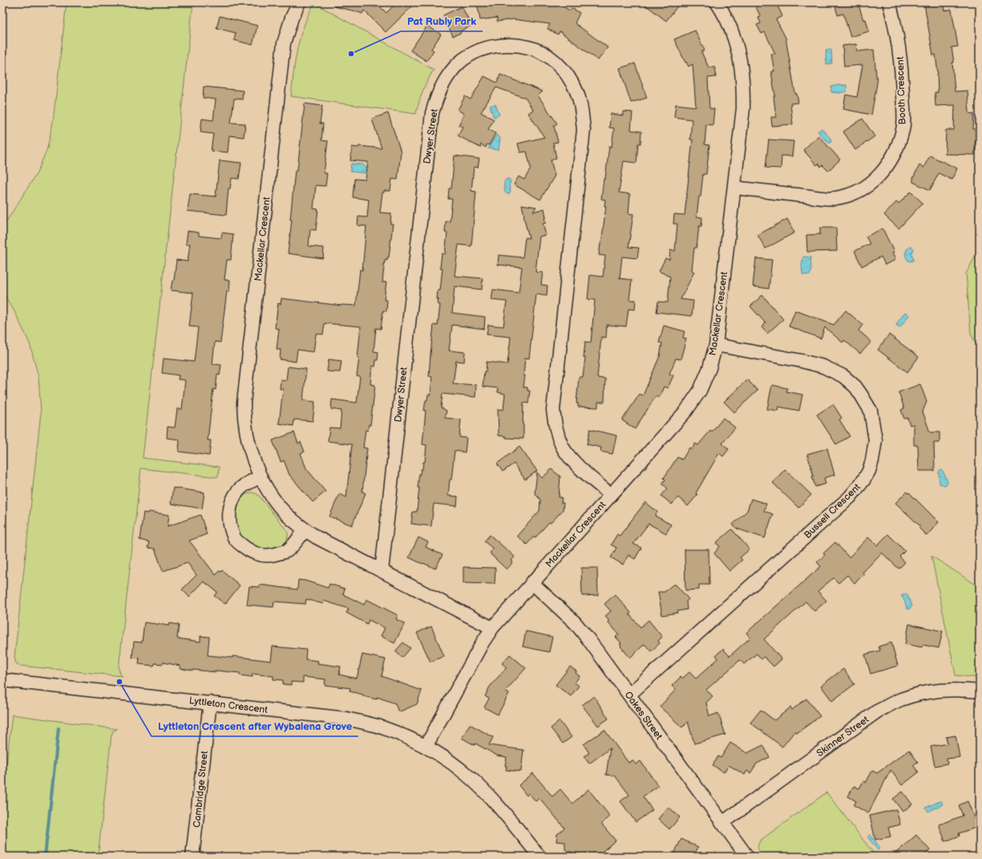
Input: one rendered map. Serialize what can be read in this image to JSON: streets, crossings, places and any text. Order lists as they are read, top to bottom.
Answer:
{
  "streets": {
    "street": [
      "Booth Crescent",
      "Dwyer Street",
      "Mackellar Crescent",
      "Bussell Crescent",
      "Lyttleton Crescent",
      "Oakes Street",
      "Skinner Street",
      "Cambridge Street"
    ]
  },
  "crossings": [
    ["Booth Crescent", "Mackellar Crescent"],
    ["Dwyer Street", "Mackellar Crescent"],
    ["Mackellar Crescent", "Bussell Crescent"],
    ["Mackellar Crescent", "Lyttleton Crescent"],
    ["Mackellar Crescent", "Oakes Street"],
    ["Bussell Crescent", "Oakes Street"],
    ["Lyttleton Crescent", "Cambridge Street"],
    ["Oakes Street", "Skinner Street"]
  ],
  "places": ["Pat Rubly Park", "Lyttleton Crescent after Wybalena Grove"]
}
